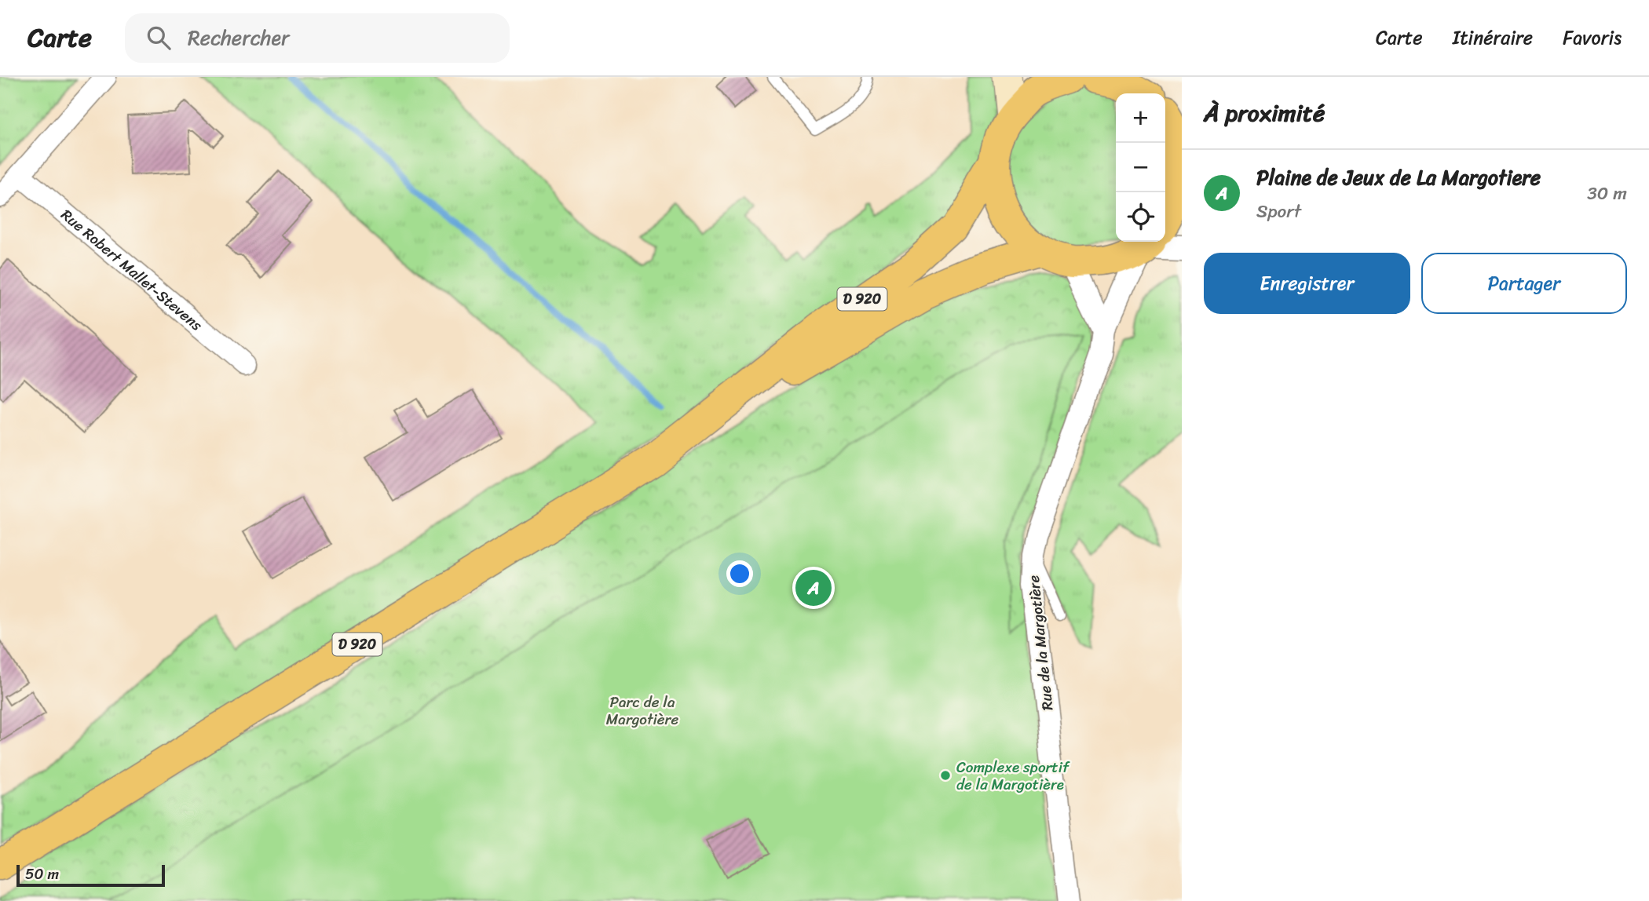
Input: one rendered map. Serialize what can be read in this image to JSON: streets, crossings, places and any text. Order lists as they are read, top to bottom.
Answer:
{
  "streets": {
    "main road": ["D 920"],
    "street": ["Rue Robert Mallet-Stevens", "Rue de la Margotière"]
  },
  "parks": ["Parc de la Margotière"],
  "places": ["Complexe sportif de la Margotière"],
  "scale_bar": "50 m",
  "page": {
    "header": "Carte",
    "search": "Rechercher",
    "nav": ["Carte", "Itinéraire", "Favoris"],
    "heading": "À proximité",
    "map_buttons": ["+", "−"],
    "list": [
      {
        "mark": "A",
        "name": "Plaine de Jeux de La Margotiere",
        "note": "Sport",
        "value": "30 m"
      }
    ],
    "buttons": ["Enregistrer", "Partager"],
    "pins": "A",
    "scale": "50 m"
  }
}
